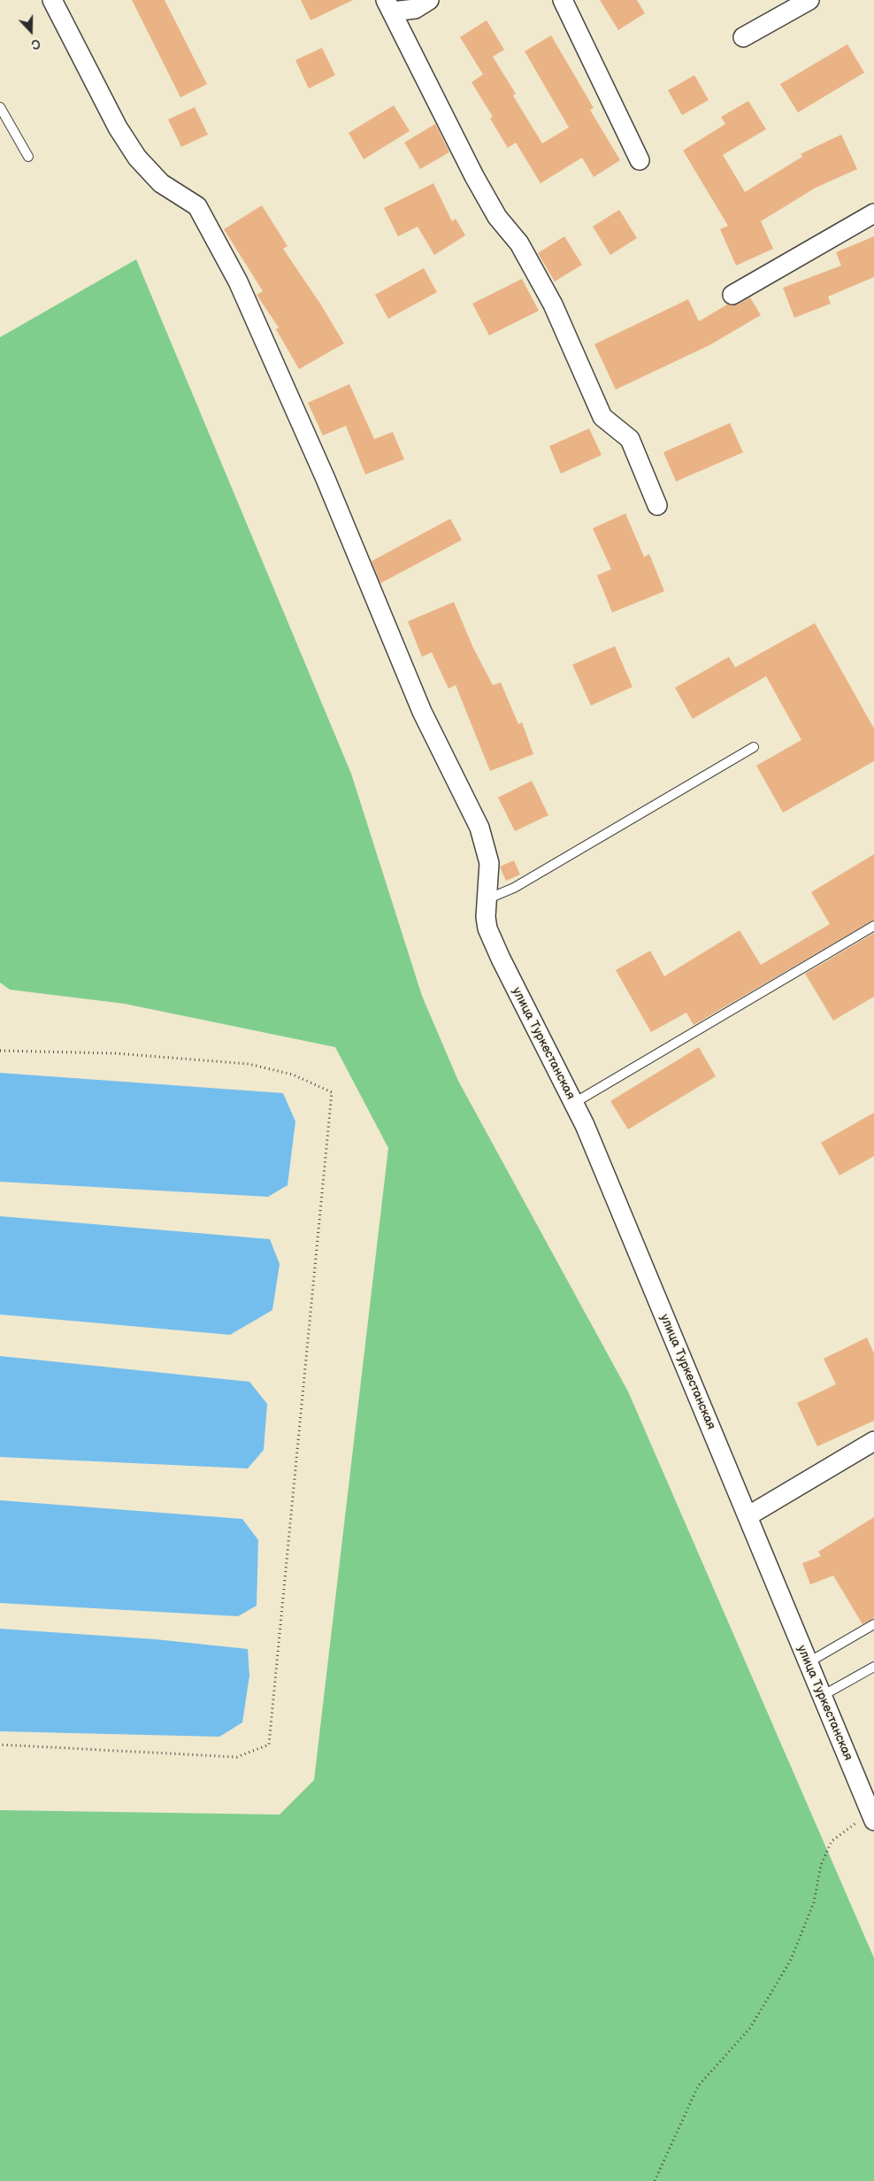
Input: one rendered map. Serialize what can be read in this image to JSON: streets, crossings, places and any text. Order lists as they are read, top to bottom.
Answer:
{
  "streets": {
    "street": ["улица Туркестанская"]
  },
  "north": "bottom"
}
